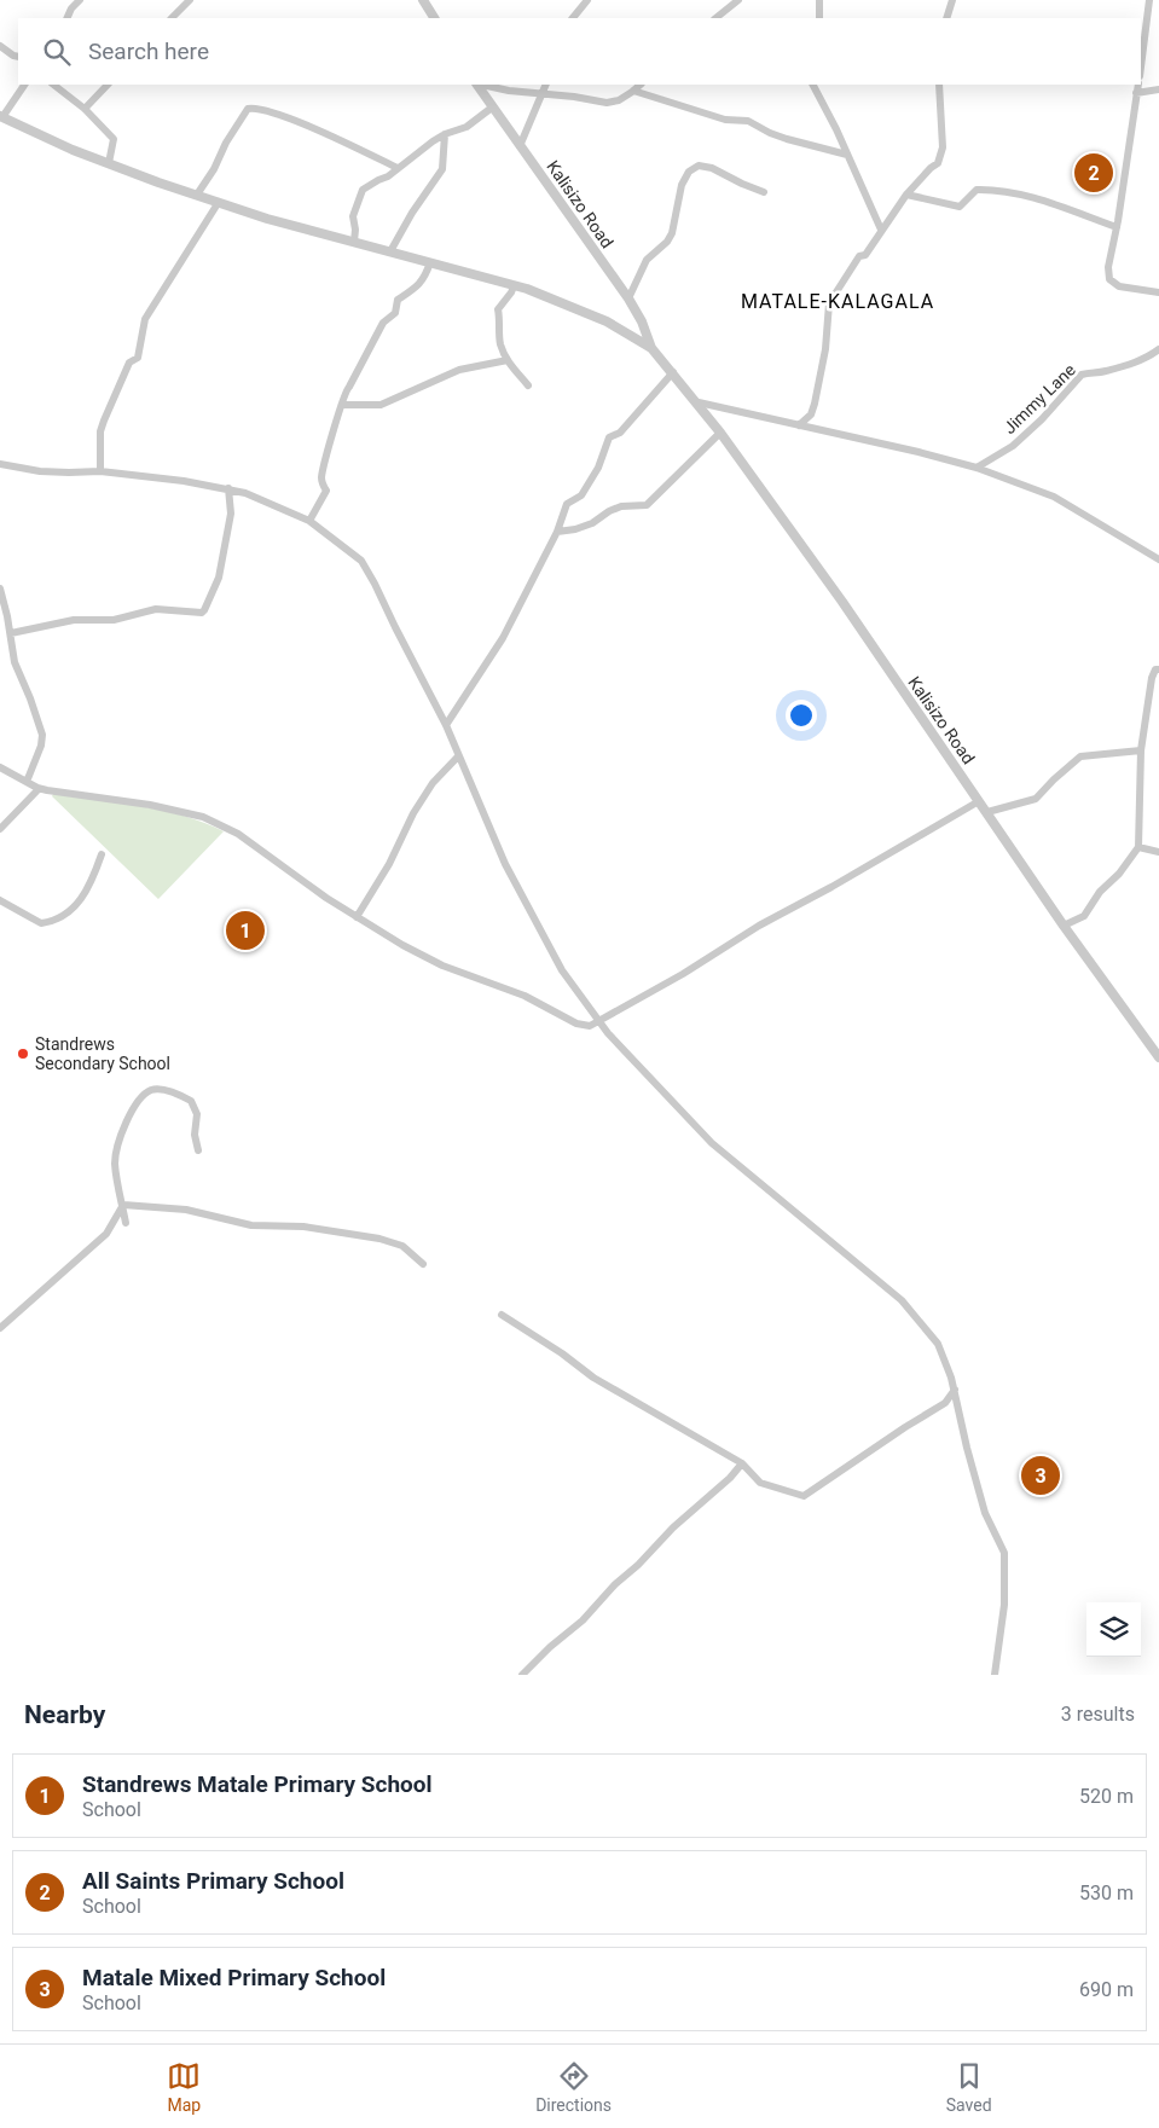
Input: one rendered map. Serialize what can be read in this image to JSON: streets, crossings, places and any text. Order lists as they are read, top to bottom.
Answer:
{
  "streets": {
    "street": ["Kalisizo Road", "Jimmy Lane"]
  },
  "districts": ["MATALE-KALAGALA"],
  "places": ["Standrews Secondary School"],
  "page": {
    "search": "Search here",
    "pins": ["2", "1", "3"],
    "heading": ["Nearby", "3 results"],
    "list": [
      {
        "mark": "1",
        "name": "Standrews Matale Primary School",
        "note": "School",
        "value": "520 m"
      },
      {
        "mark": "2",
        "name": "All Saints Primary School",
        "note": "School",
        "value": "530 m"
      },
      {
        "mark": "3",
        "name": "Matale Mixed Primary School",
        "note": "School",
        "value": "690 m"
      }
    ],
    "nav": ["Map", "Directions", "Saved"]
  }
}
